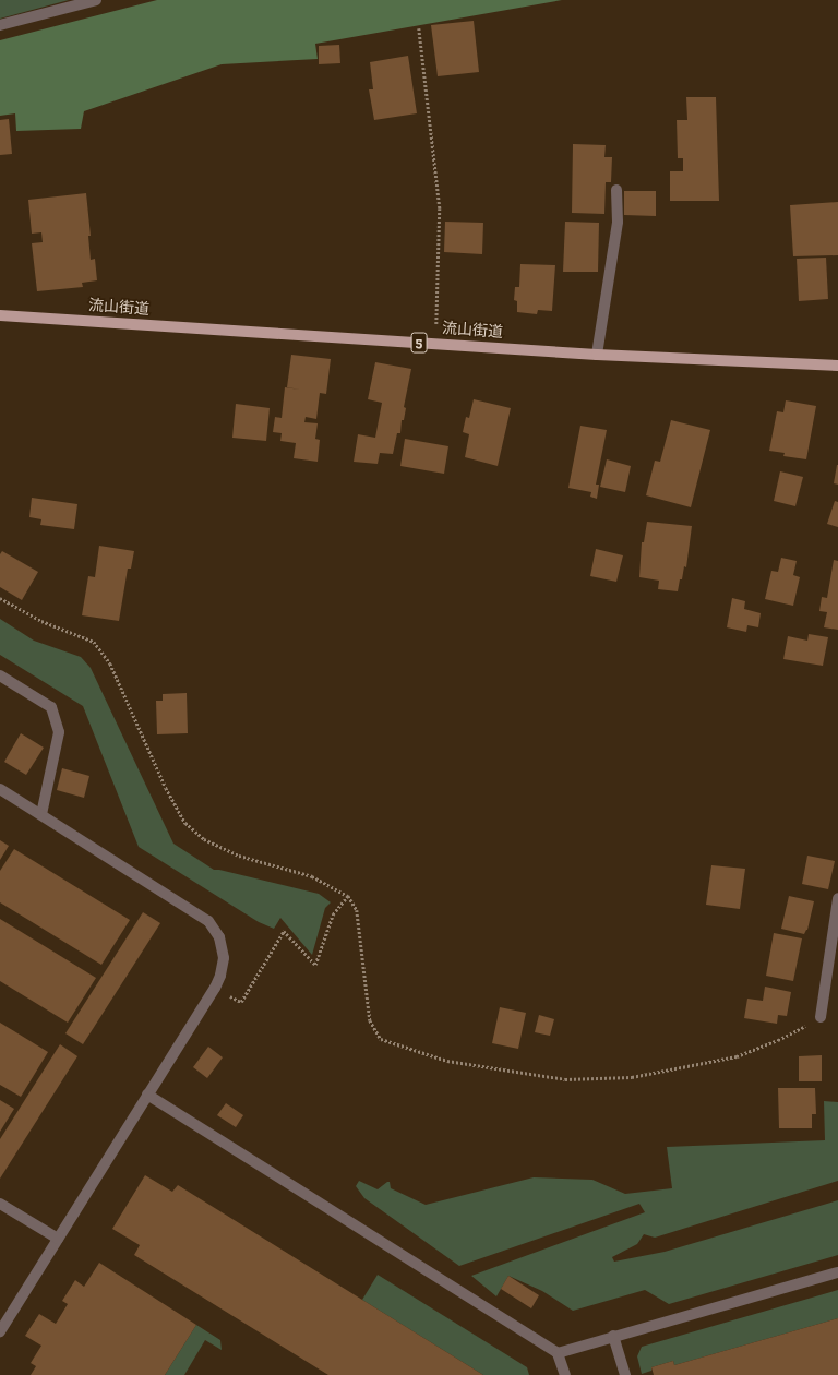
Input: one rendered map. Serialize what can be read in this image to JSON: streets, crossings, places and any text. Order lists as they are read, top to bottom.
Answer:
{
  "streets": {
    "main road": ["流山街道", "5"]
  }
}
